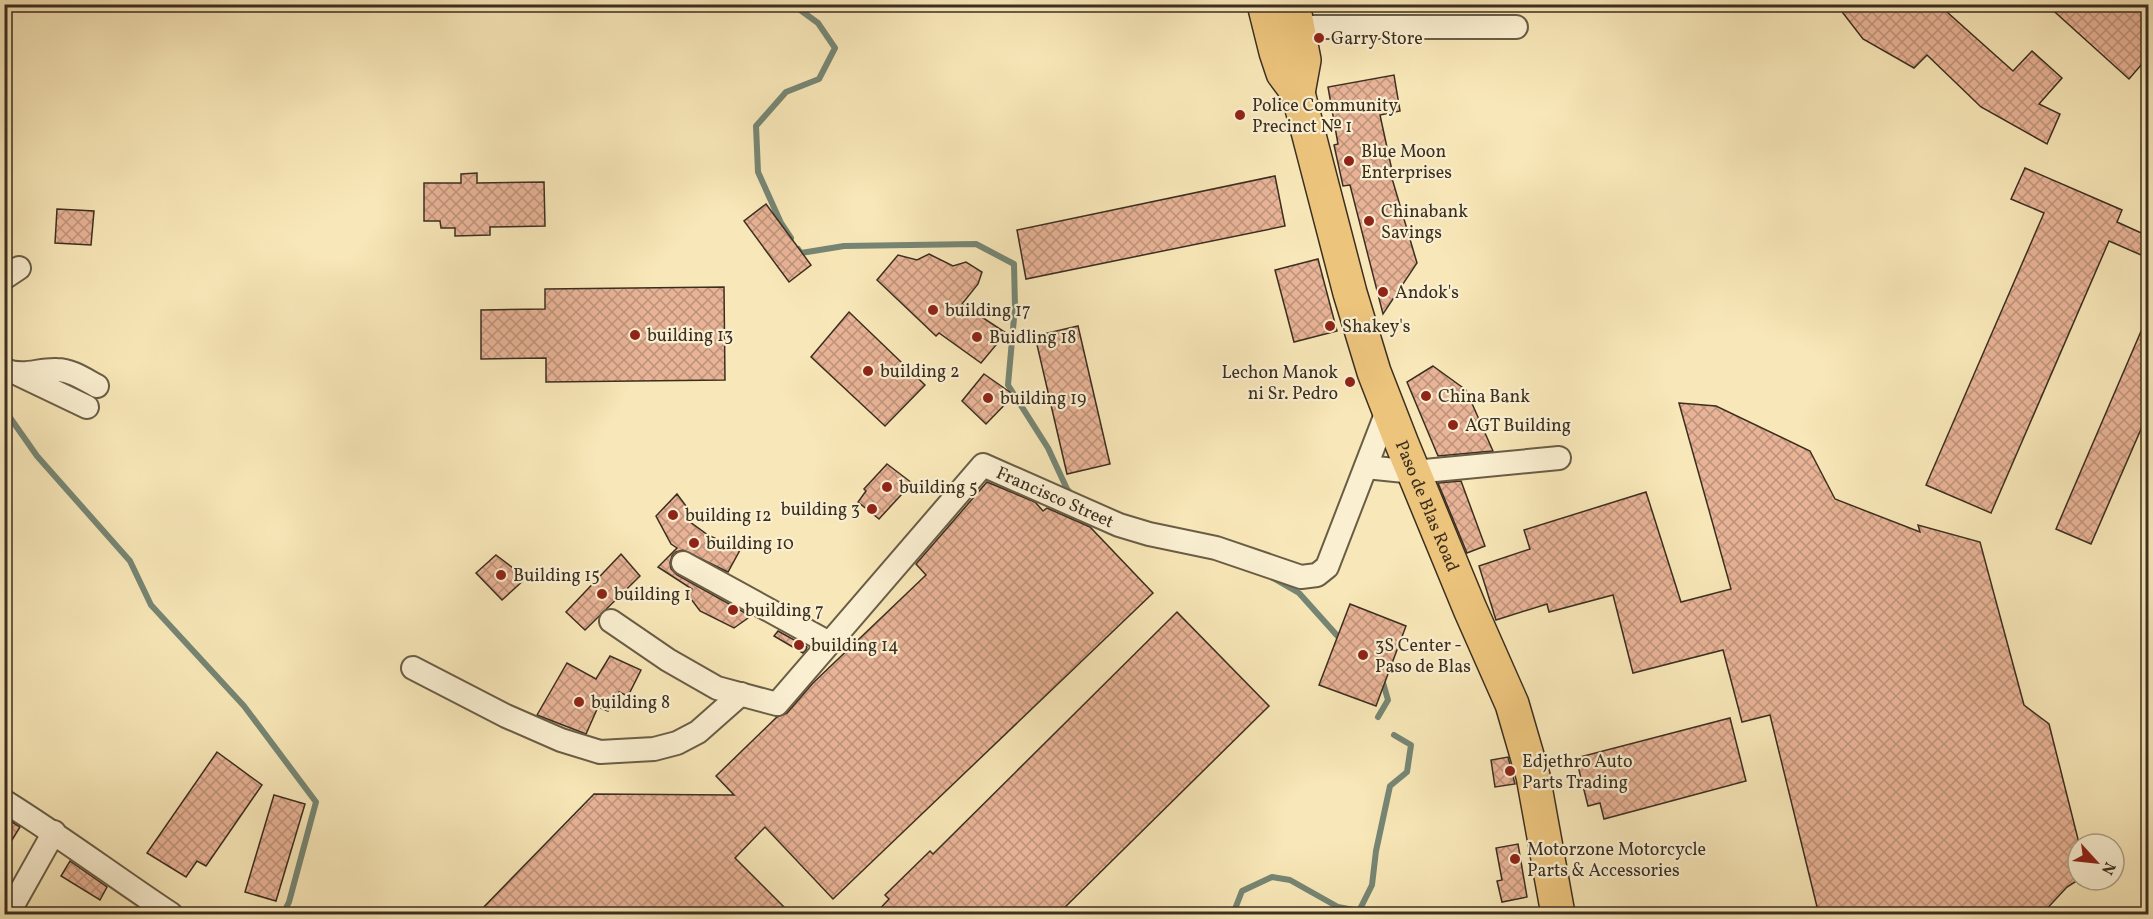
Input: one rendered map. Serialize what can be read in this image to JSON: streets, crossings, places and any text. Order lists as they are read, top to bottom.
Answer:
{
  "streets": {
    "main road": ["Paso de Blas Road"],
    "street": ["Francisco Street"]
  },
  "crossings": [
    ["Francisco Street", "Paso de Blas Road"]
  ],
  "places": [
    "Garry Store",
    "Police Community Precinct № 1",
    "Blue Moon Enterprises",
    "Chinabank Savings",
    "Andok's",
    "building 17",
    "Shakey's",
    "building 13",
    "Buidling 18",
    "building 2",
    "Lechon Manok ni Sr. Pedro",
    "China Bank",
    "building 19",
    "AGT Building",
    "building 5",
    "building 3",
    "building 12",
    "building 10",
    "Building 15",
    "building 1",
    "building 7",
    "building 14",
    "3S Center - Paso de Blas",
    "building 8",
    "Edjethro Auto Parts Trading",
    "Motorzone Motorcycle Parts & Accessories"
  ],
  "north": "bottom right"
}
